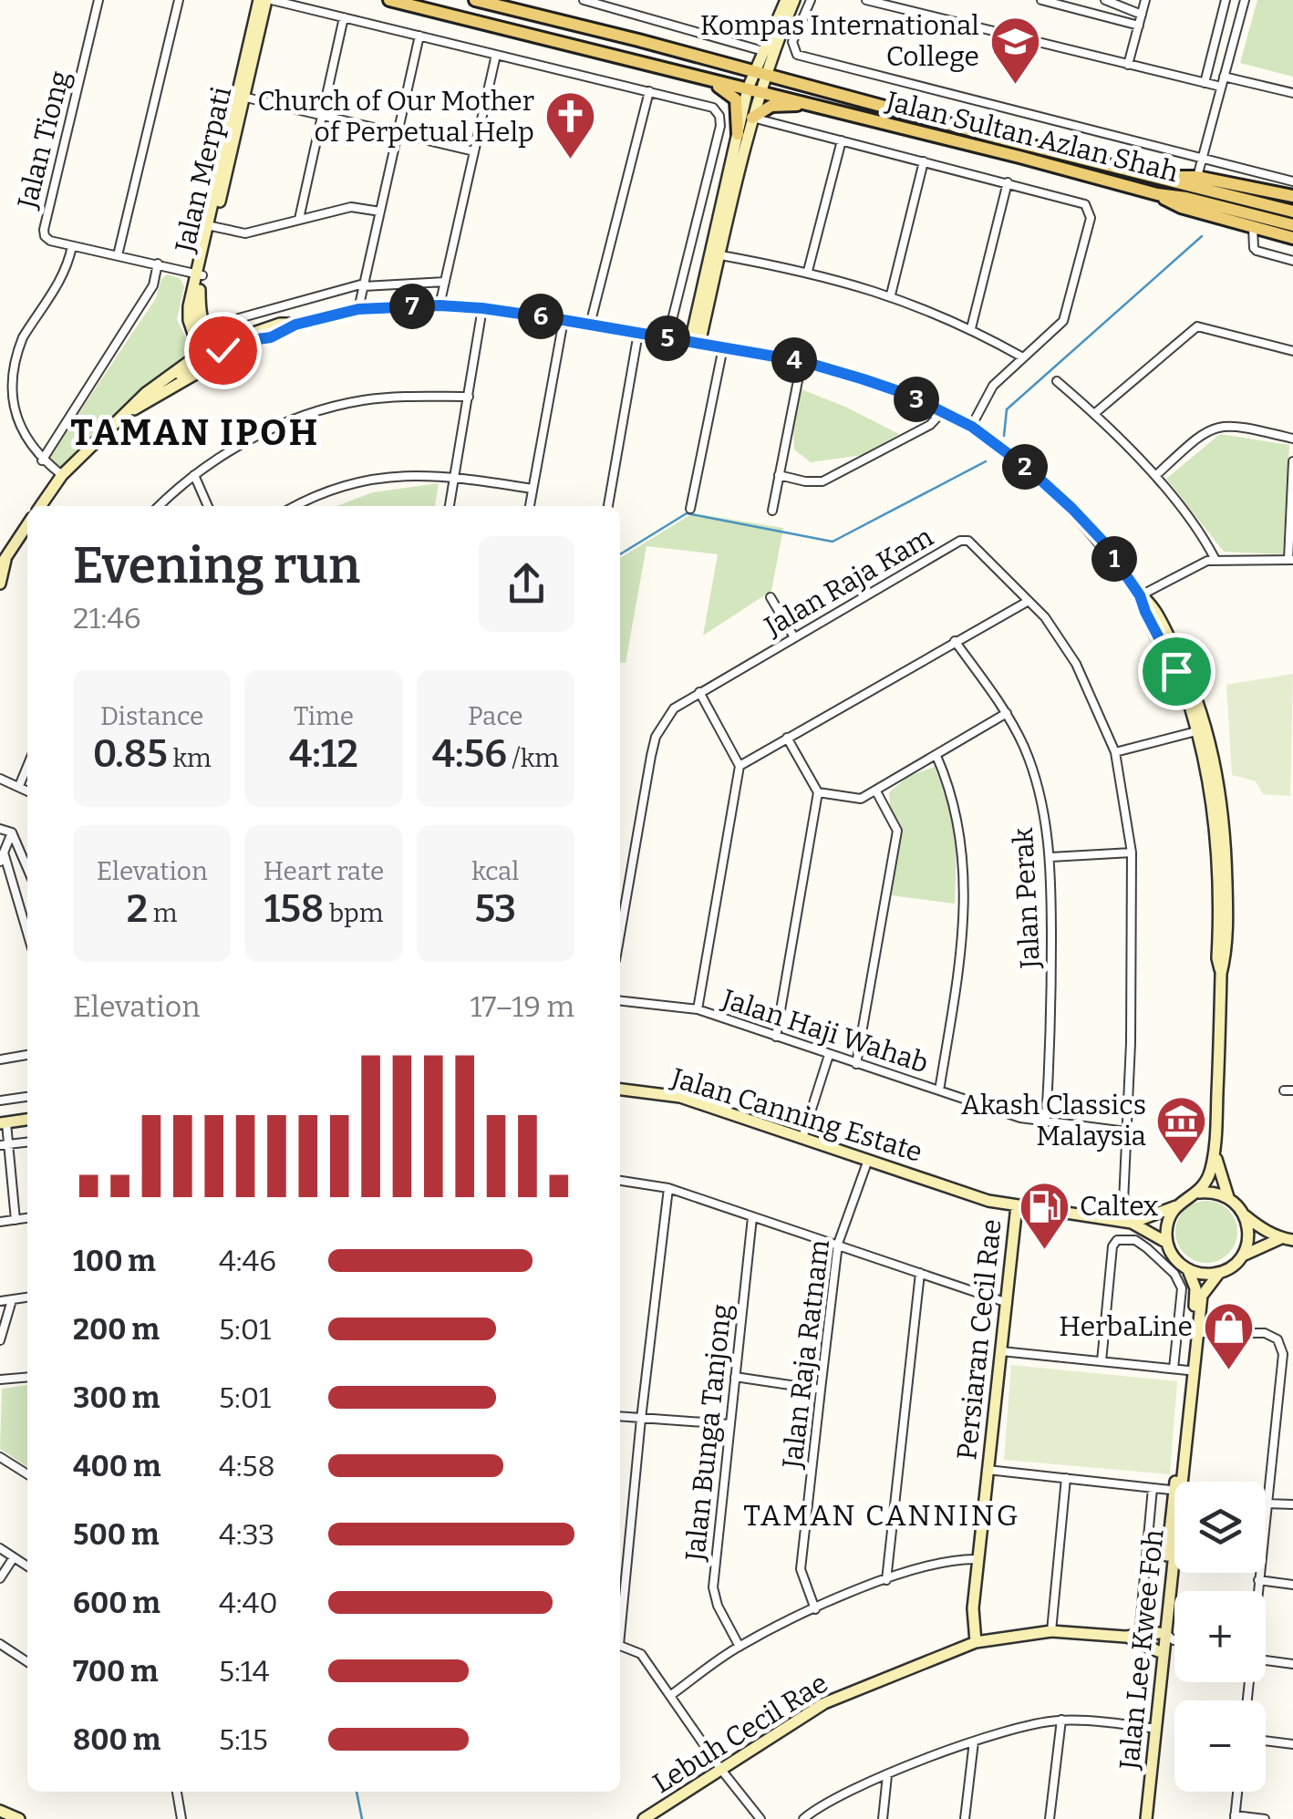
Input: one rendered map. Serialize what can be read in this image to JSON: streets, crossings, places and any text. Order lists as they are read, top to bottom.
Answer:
{
  "streets": {
    "main road": [
      "Jalan Sultan Azlan Shah",
      "Jalan Merpati",
      "Jalan Canning Estate",
      "Persiaran Cecil Rae",
      "Jalan Lee Kwee Foh",
      "Lebuh Cecil Rae"
    ],
    "street": [
      "Jalan Tiong",
      "Jalan Raja Kam",
      "Jalan Perak",
      "Jalan Haji Wahab",
      "Jalan Raja Ratnam",
      "Jalan Bunga Tanjong"
    ]
  },
  "crossings": [
    ["Jalan Raja Kam", "Jalan Haji Wahab"],
    ["Jalan Raja Kam", "Jalan Canning Estate"],
    ["Jalan Perak", "Jalan Haji Wahab"],
    ["Jalan Canning Estate", "Persiaran Cecil Rae"],
    ["Jalan Canning Estate", "Jalan Raja Ratnam"],
    ["Persiaran Cecil Rae", "Lebuh Cecil Rae"],
    ["Jalan Lee Kwee Foh", "Lebuh Cecil Rae"]
  ],
  "districts": ["TAMAN IPOH", "TAMAN CANNING"],
  "places": {
    "school or university": ["Kompas International College"],
    "church": ["Church of Our Mother of Perpetual Help"],
    "museum": ["Akash Classics Malaysia"],
    "fuel station": ["Caltex"],
    "shop": ["HerbaLine"]
  },
  "page": {
    "pins": [
      "7",
      "6",
      "5",
      "4",
      "3",
      "2",
      "1"
    ],
    "heading": ["Evening run", "21:46"],
    "stats": [
      ["Distance", "0.85 km"],
      ["Time", "4:12"],
      ["Pace", "4:56 /km"],
      ["Elevation", "2 m"],
      ["Heart rate", "158 bpm"],
      ["kcal", "53"]
    ],
    "chart": ["Elevation", "17–19 m"],
    "list": [
      {
        "name": "100 m",
        "note": "4:46"
      },
      {
        "name": "200 m",
        "note": "5:01"
      },
      {
        "name": "300 m",
        "note": "5:01"
      },
      {
        "name": "400 m",
        "note": "4:58"
      },
      {
        "name": "500 m",
        "note": "4:33"
      },
      {
        "name": "600 m",
        "note": "4:40"
      },
      {
        "name": "700 m",
        "note": "5:14"
      },
      {
        "name": "800 m",
        "note": "5:15"
      }
    ],
    "map_buttons": ["+", "−"]
  }
}
